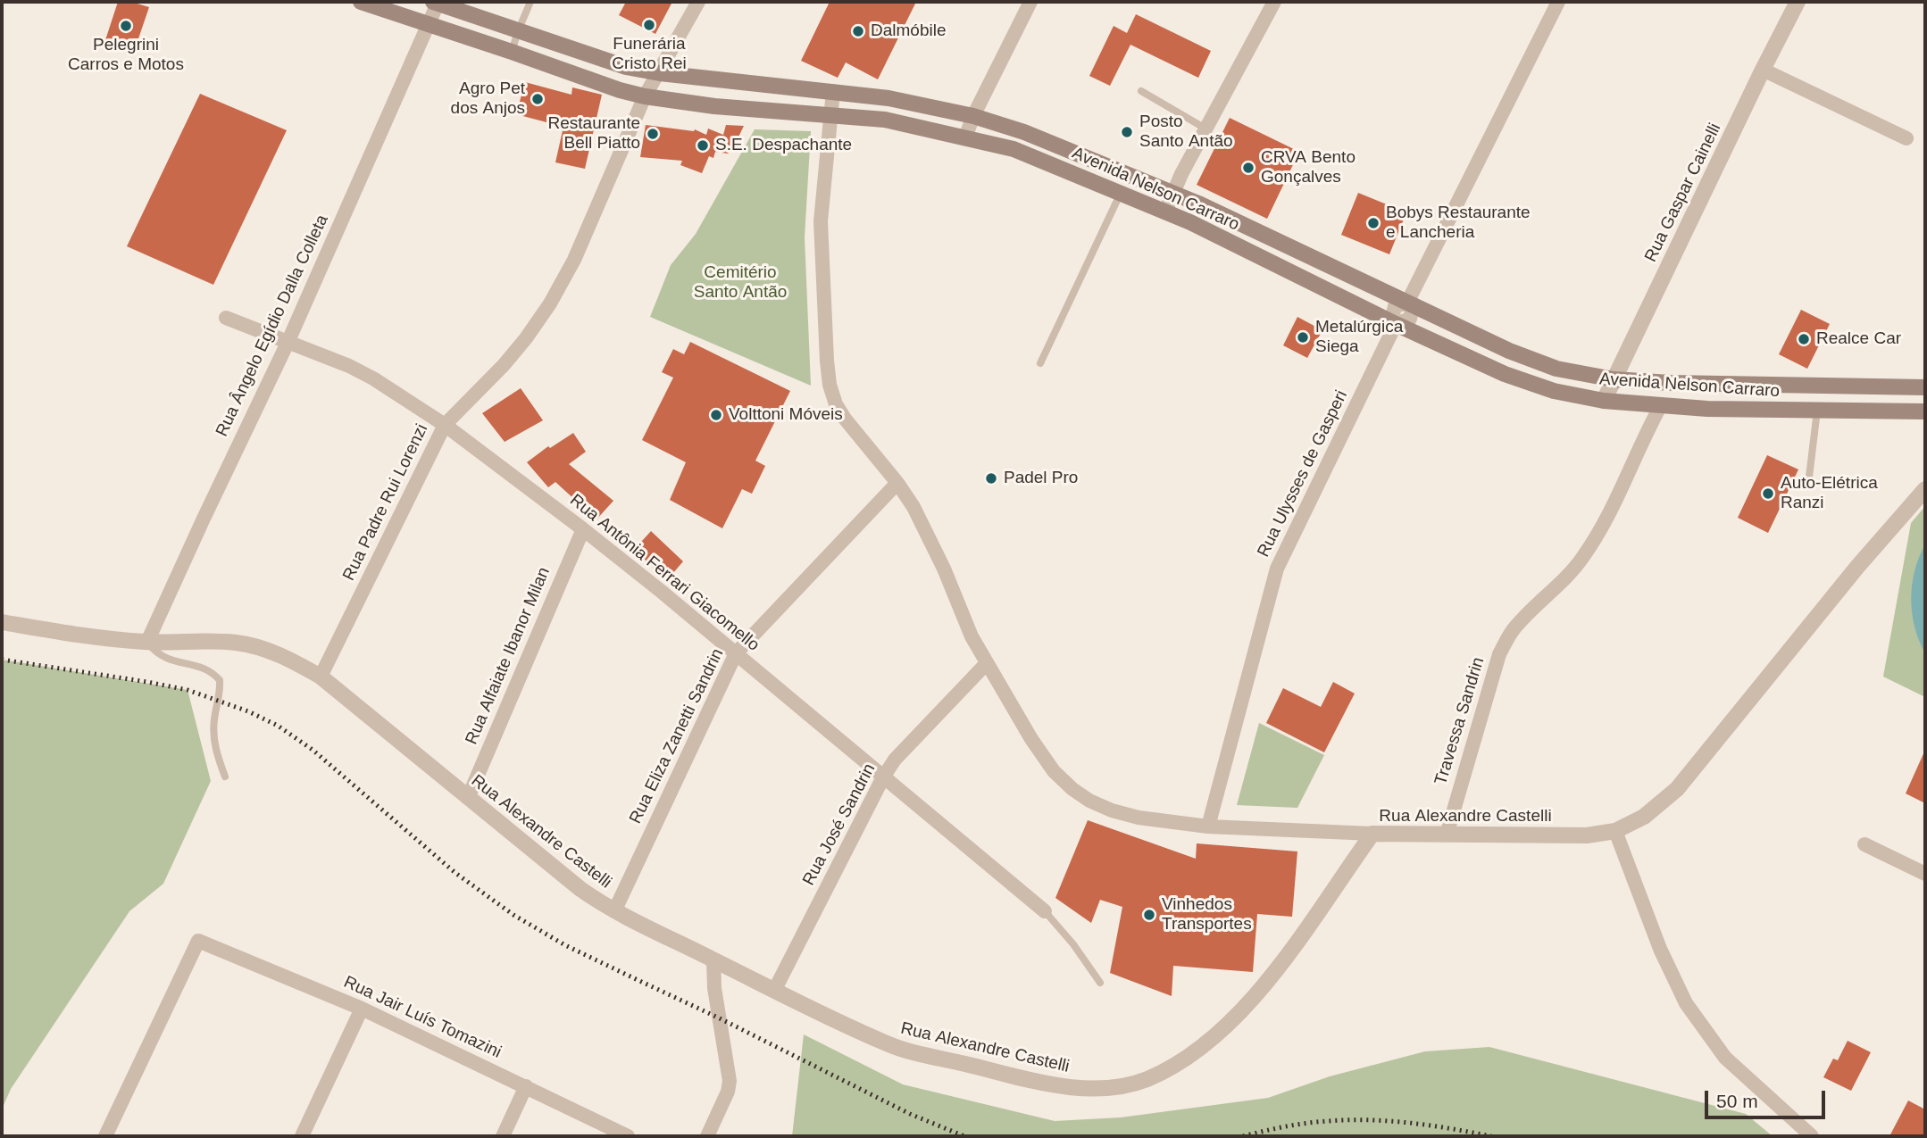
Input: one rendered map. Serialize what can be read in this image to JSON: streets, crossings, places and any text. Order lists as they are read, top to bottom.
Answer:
{
  "streets": {
    "main road": ["Avenida Nelson Carraro"],
    "street": [
      "Rua Gaspar Cainelli",
      "Rua Ângelo Egídio Dalla Colleta",
      "Rua Ulysses de Gasperi",
      "Rua Padre Rui Lorenzi",
      "Rua Antônia Ferrari Giacomello",
      "Rua Alfaiate Ibanor Milan",
      "Travessa Sandrin",
      "Rua Eliza Zanetti Sandrin",
      "Rua Alexandre Castelli",
      "Rua José Sandrin",
      "Rua Jair Luís Tomazini"
    ]
  },
  "crossings": [
    ["Avenida Nelson Carraro", "Rua Gaspar Cainelli"],
    ["Avenida Nelson Carraro", "Rua Ângelo Egídio Dalla Colleta"],
    ["Avenida Nelson Carraro", "Rua Ulysses de Gasperi"],
    ["Avenida Nelson Carraro", "Rua Padre Rui Lorenzi"],
    ["Avenida Nelson Carraro", "Travessa Sandrin"],
    ["Rua Ângelo Egídio Dalla Colleta", "Rua Antônia Ferrari Giacomello"],
    ["Rua Ângelo Egídio Dalla Colleta", "Rua Alexandre Castelli"],
    ["Rua Padre Rui Lorenzi", "Rua Antônia Ferrari Giacomello"],
    ["Rua Padre Rui Lorenzi", "Rua Alexandre Castelli"],
    ["Rua Antônia Ferrari Giacomello", "Rua Alfaiate Ibanor Milan"],
    ["Rua Antônia Ferrari Giacomello", "Rua Eliza Zanetti Sandrin"],
    ["Rua Antônia Ferrari Giacomello", "Rua José Sandrin"],
    ["Rua Alfaiate Ibanor Milan", "Rua Alexandre Castelli"],
    ["Travessa Sandrin", "Rua Alexandre Castelli"],
    ["Rua Eliza Zanetti Sandrin", "Rua Alexandre Castelli"],
    ["Rua Alexandre Castelli", "Rua José Sandrin"]
  ],
  "parks": ["Cemitério Santo Antão"],
  "places": [
    "Funerária Cristo Rei",
    "Pelegrini Carros e Motos",
    "Dalmóbile",
    "Agro Pet dos Anjos",
    "Posto Santo Antão",
    "Restaurante Bell Piatto",
    "S.E. Despachante",
    "CRVA Bento Gonçalves",
    "Bobys Restaurante e Lancheria",
    "Metalúrgica Siega",
    "Realce Car",
    "Volttoni Móveis",
    "Padel Pro",
    "Auto-Elétrica Ranzi",
    "Vinhedos Transportes"
  ],
  "scale_bar": "50 m"
}
